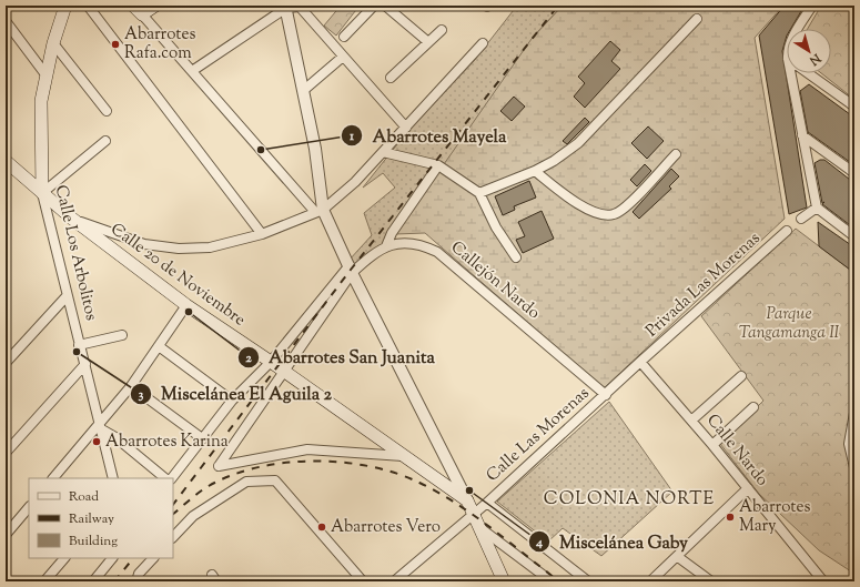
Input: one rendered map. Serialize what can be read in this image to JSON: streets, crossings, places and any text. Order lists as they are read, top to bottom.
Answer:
{
  "streets": {
    "main road": ["Calle Los Arbolitos", "Calle 20 de Noviembre"],
    "street": [
      "Callejón Nardo",
      "Privada Las Morenas",
      "Calle Las Morenas",
      "Calle Nardo"
    ]
  },
  "crossings": [
    ["Calle Los Arbolitos", "Calle 20 de Noviembre"],
    ["Callejón Nardo", "Calle Las Morenas"],
    ["Privada Las Morenas", "Calle Las Morenas"],
    ["Privada Las Morenas", "Calle Nardo"],
    ["Calle Las Morenas", "Calle Nardo"]
  ],
  "districts": ["COLONIA NORTE"],
  "parks": ["Parque Tangamanga II"],
  "places": [
    "Abarrotes Rafa.com",
    "Abarrotes Mayela",
    "Abarrotes San Juanita",
    "Miscelánea El Aguila 2",
    "Abarrotes Karina",
    "Miscelánea Gaby",
    "Abarrotes Mary",
    "Abarrotes Vero"
  ],
  "legend": ["Road", "Railway", "Building"],
  "north": "bottom right"
}
